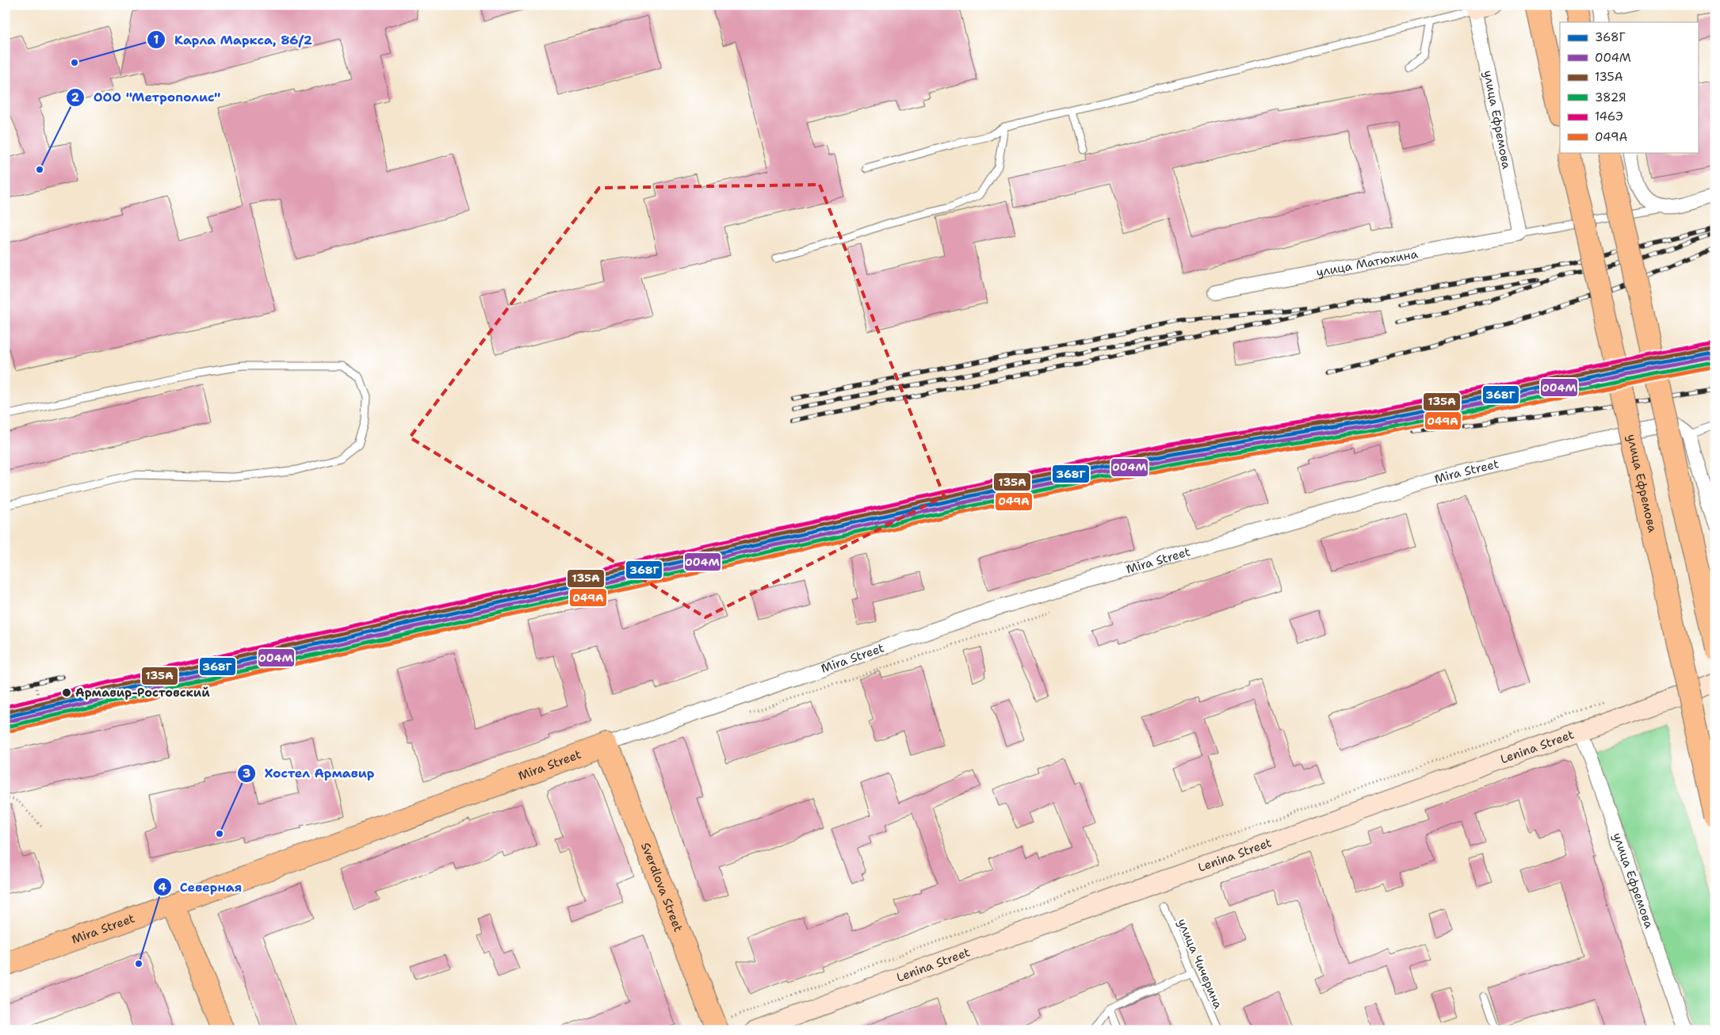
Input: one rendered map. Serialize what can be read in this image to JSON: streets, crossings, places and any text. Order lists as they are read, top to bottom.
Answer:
{
  "streets": {
    "main road": ["улица Ефремова", "Mira Street", "Sverdlova Street"],
    "street": ["улица Матюхина", "Lenina Street"],
    "lane": ["улица Чичерина"]
  },
  "crossings": [
    ["улица Ефремова", "улица Матюхина"],
    ["улица Ефремова", "Lenina Street"],
    ["Mira Street", "Sverdlova Street"]
  ],
  "places": [
    "Карла Маркса, 86/2",
    "ООО \"Метрополис\"",
    "Армавир-Ростовский",
    "Хостел Армавир",
    "Северная"
  ],
  "lines": [
    "transit line 146Э",
    "transit line 135А",
    "transit line 368Г",
    "transit line 004М",
    "transit line 382Я",
    "transit line 049А"
  ],
  "legend": [
    "368Г",
    "004М",
    "135А",
    "382Я",
    "146Э",
    "049А"
  ]
}
